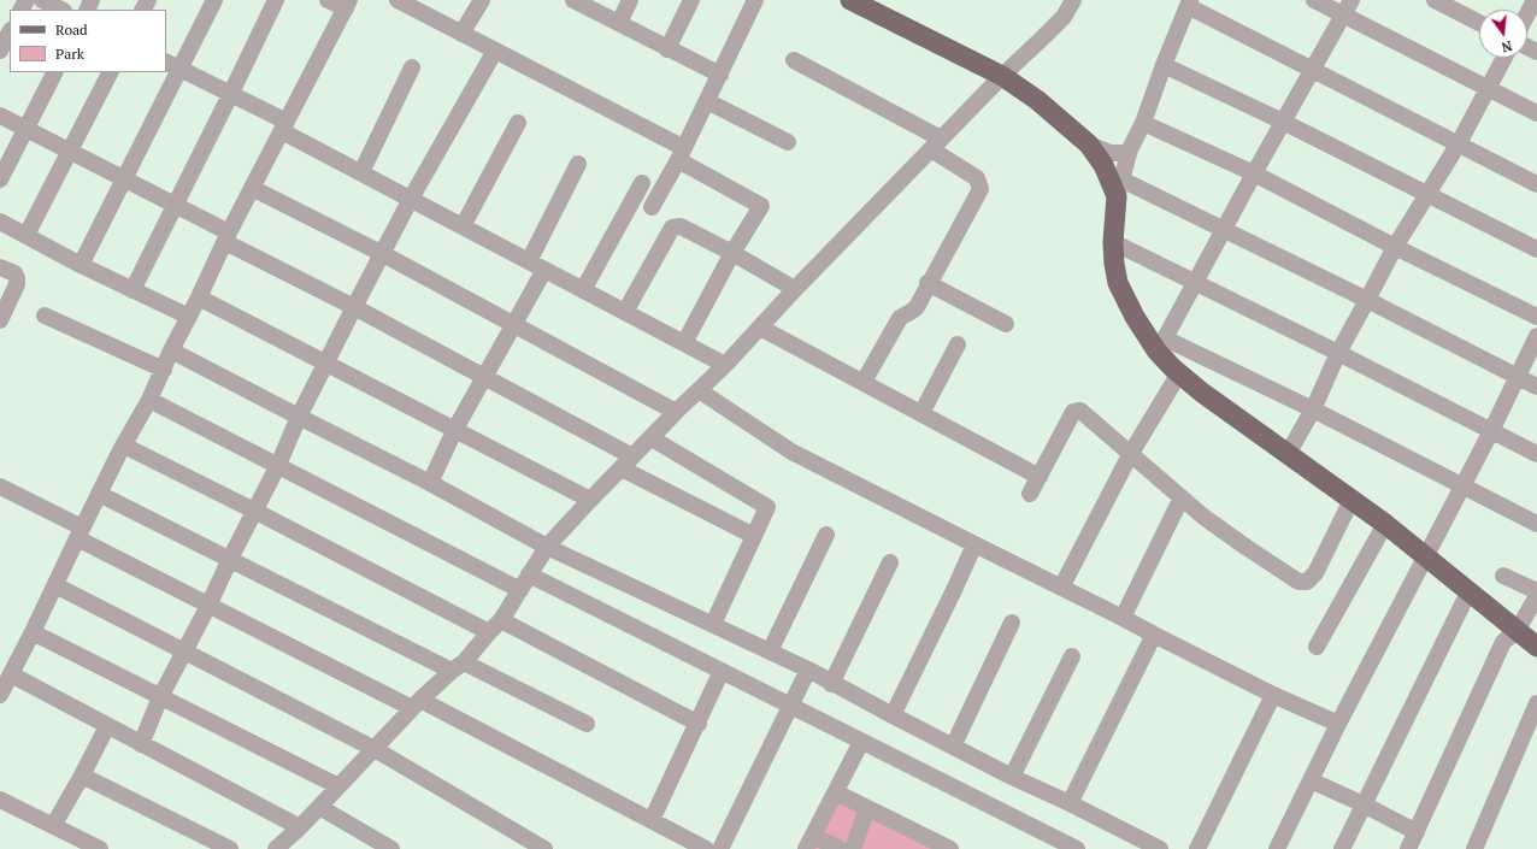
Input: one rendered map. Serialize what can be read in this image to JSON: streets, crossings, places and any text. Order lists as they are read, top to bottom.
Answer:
{
  "legend": ["Road", "Park"],
  "north": "bottom"
}
